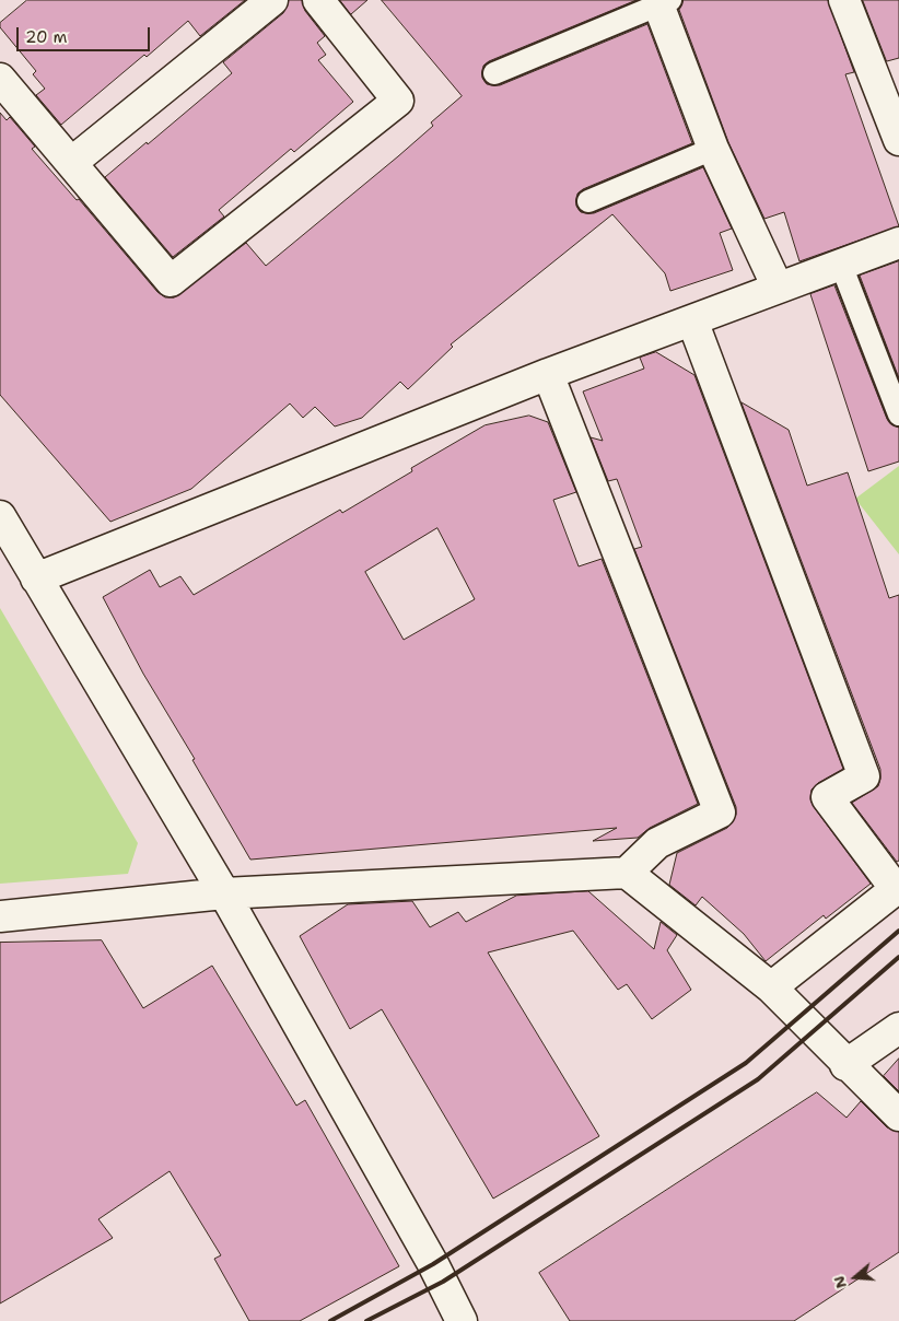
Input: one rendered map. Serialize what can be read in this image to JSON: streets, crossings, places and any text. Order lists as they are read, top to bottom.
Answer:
{
  "scale_bar": "20 m",
  "north": "left"
}
